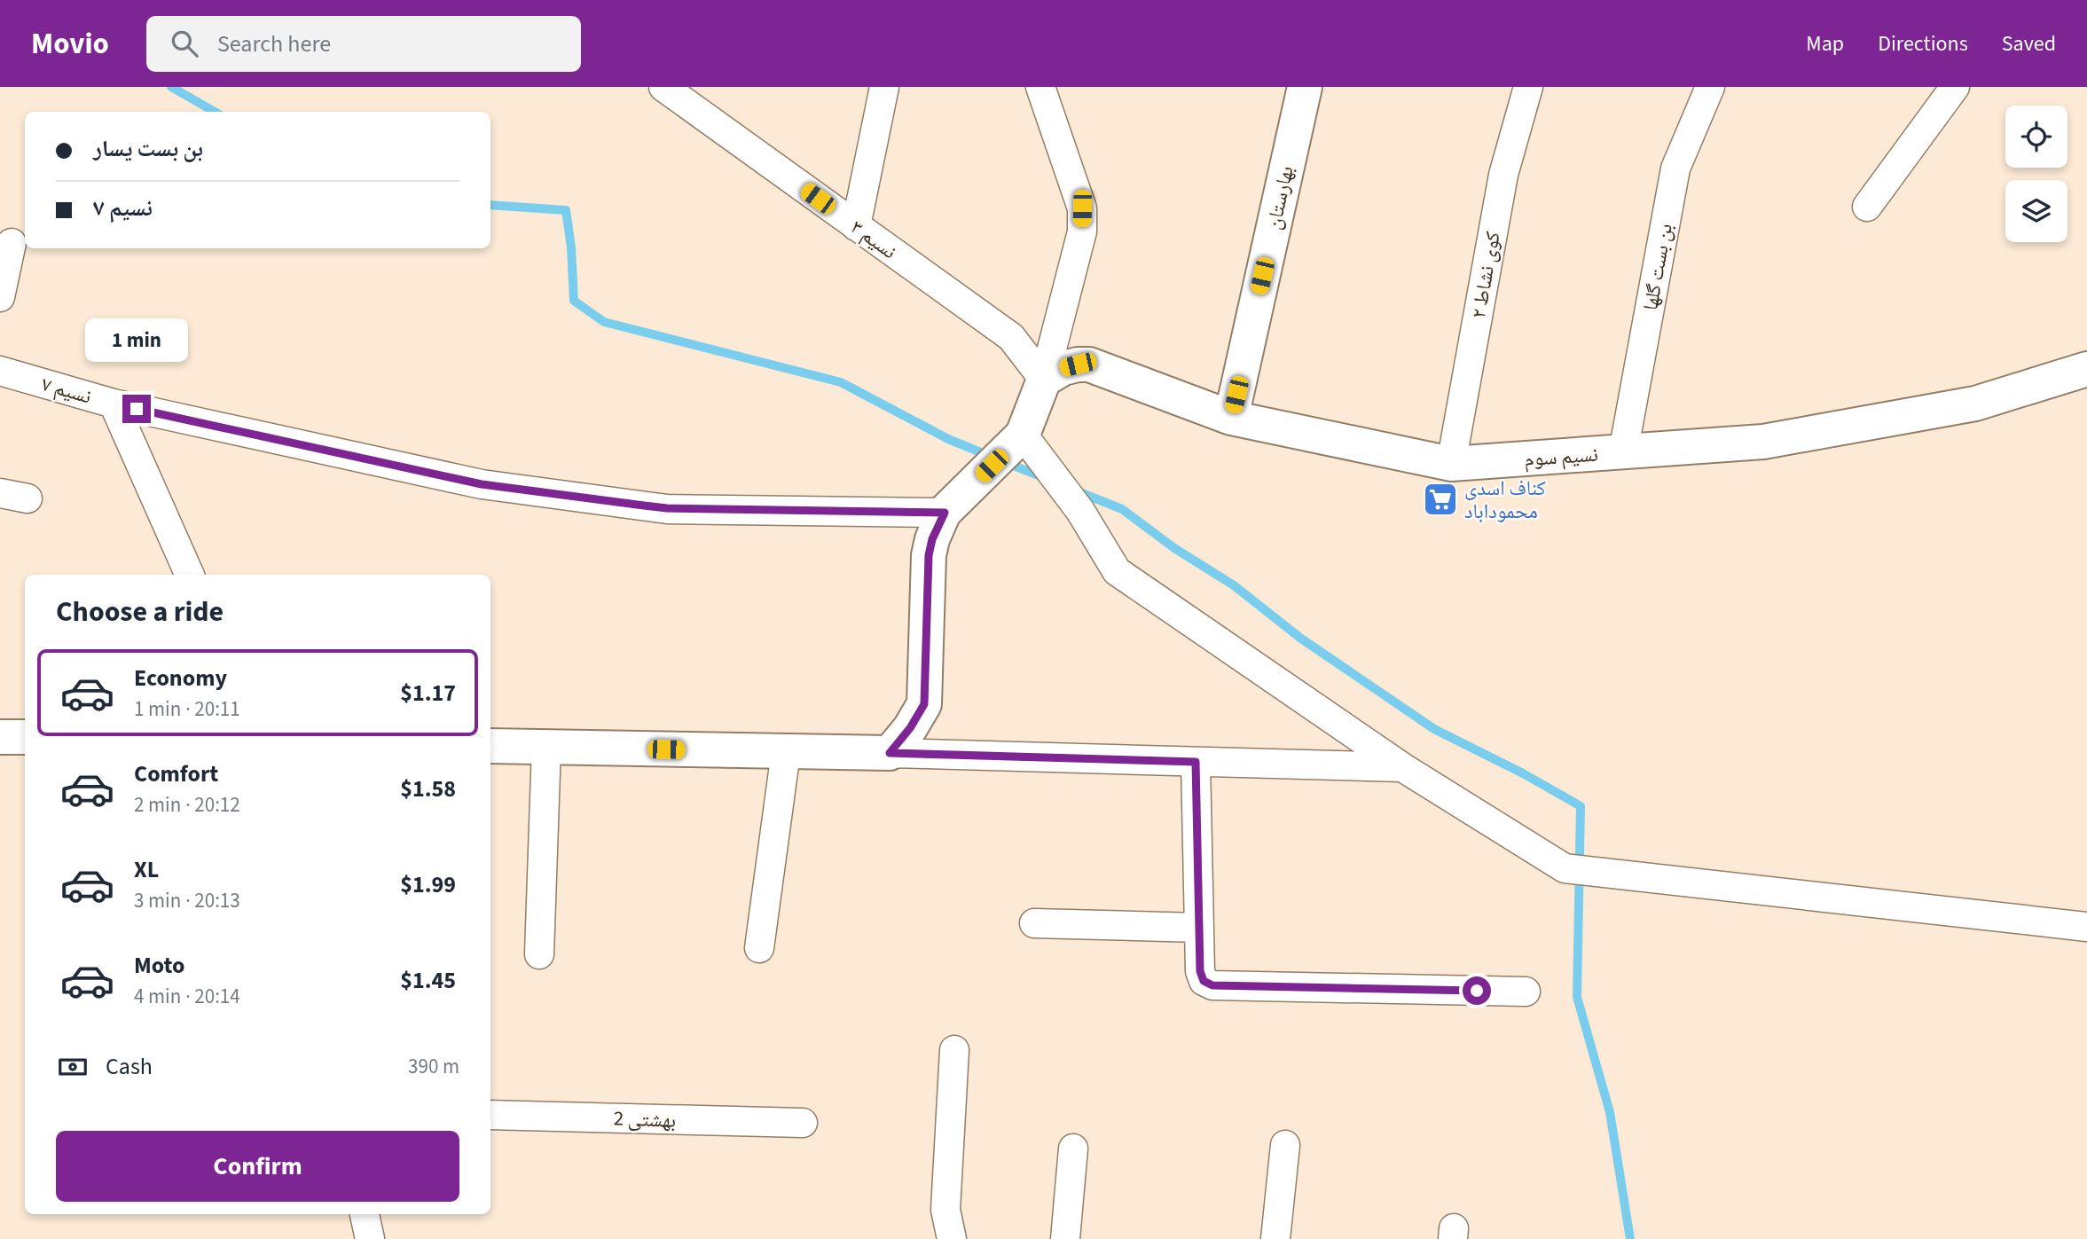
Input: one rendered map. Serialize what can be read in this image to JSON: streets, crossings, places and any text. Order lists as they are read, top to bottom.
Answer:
{
  "streets": {
    "street": [
      "بهارستان",
      "نسیم ۳",
      "بن بست گلها",
      "کوی نشاط ۲",
      "نسیم ۷",
      "نسیم سوم",
      "بهشتی 2"
    ]
  },
  "crossings": [
    ["بهارستان", "نسیم سوم"],
    ["نسیم ۳", "نسیم سوم"],
    ["بن بست گلها", "نسیم سوم"],
    ["کوی نشاط ۲", "نسیم سوم"]
  ],
  "places": {
    "supermarket": ["کناف اسدی محموداباد"]
  },
  "page": {
    "header": "Movio",
    "search": "Search here",
    "nav": ["Map", "Directions", "Saved"],
    "banner": ["بن بست یسار", "نسیم ۷"],
    "bubble": "1 min",
    "heading": "Choose a ride",
    "list": [
      {
        "name": "Economy",
        "note": "1 min · 20:11",
        "value": "$1.17"
      },
      {
        "name": "Comfort",
        "note": "2 min · 20:12",
        "value": "$1.58"
      },
      {
        "name": "XL",
        "note": "3 min · 20:13",
        "value": "$1.99"
      },
      {
        "name": "Moto",
        "note": "4 min · 20:14",
        "value": "$1.45"
      }
    ],
    "pay": ["Cash", "390 m"],
    "buttons": "Confirm"
  }
}
